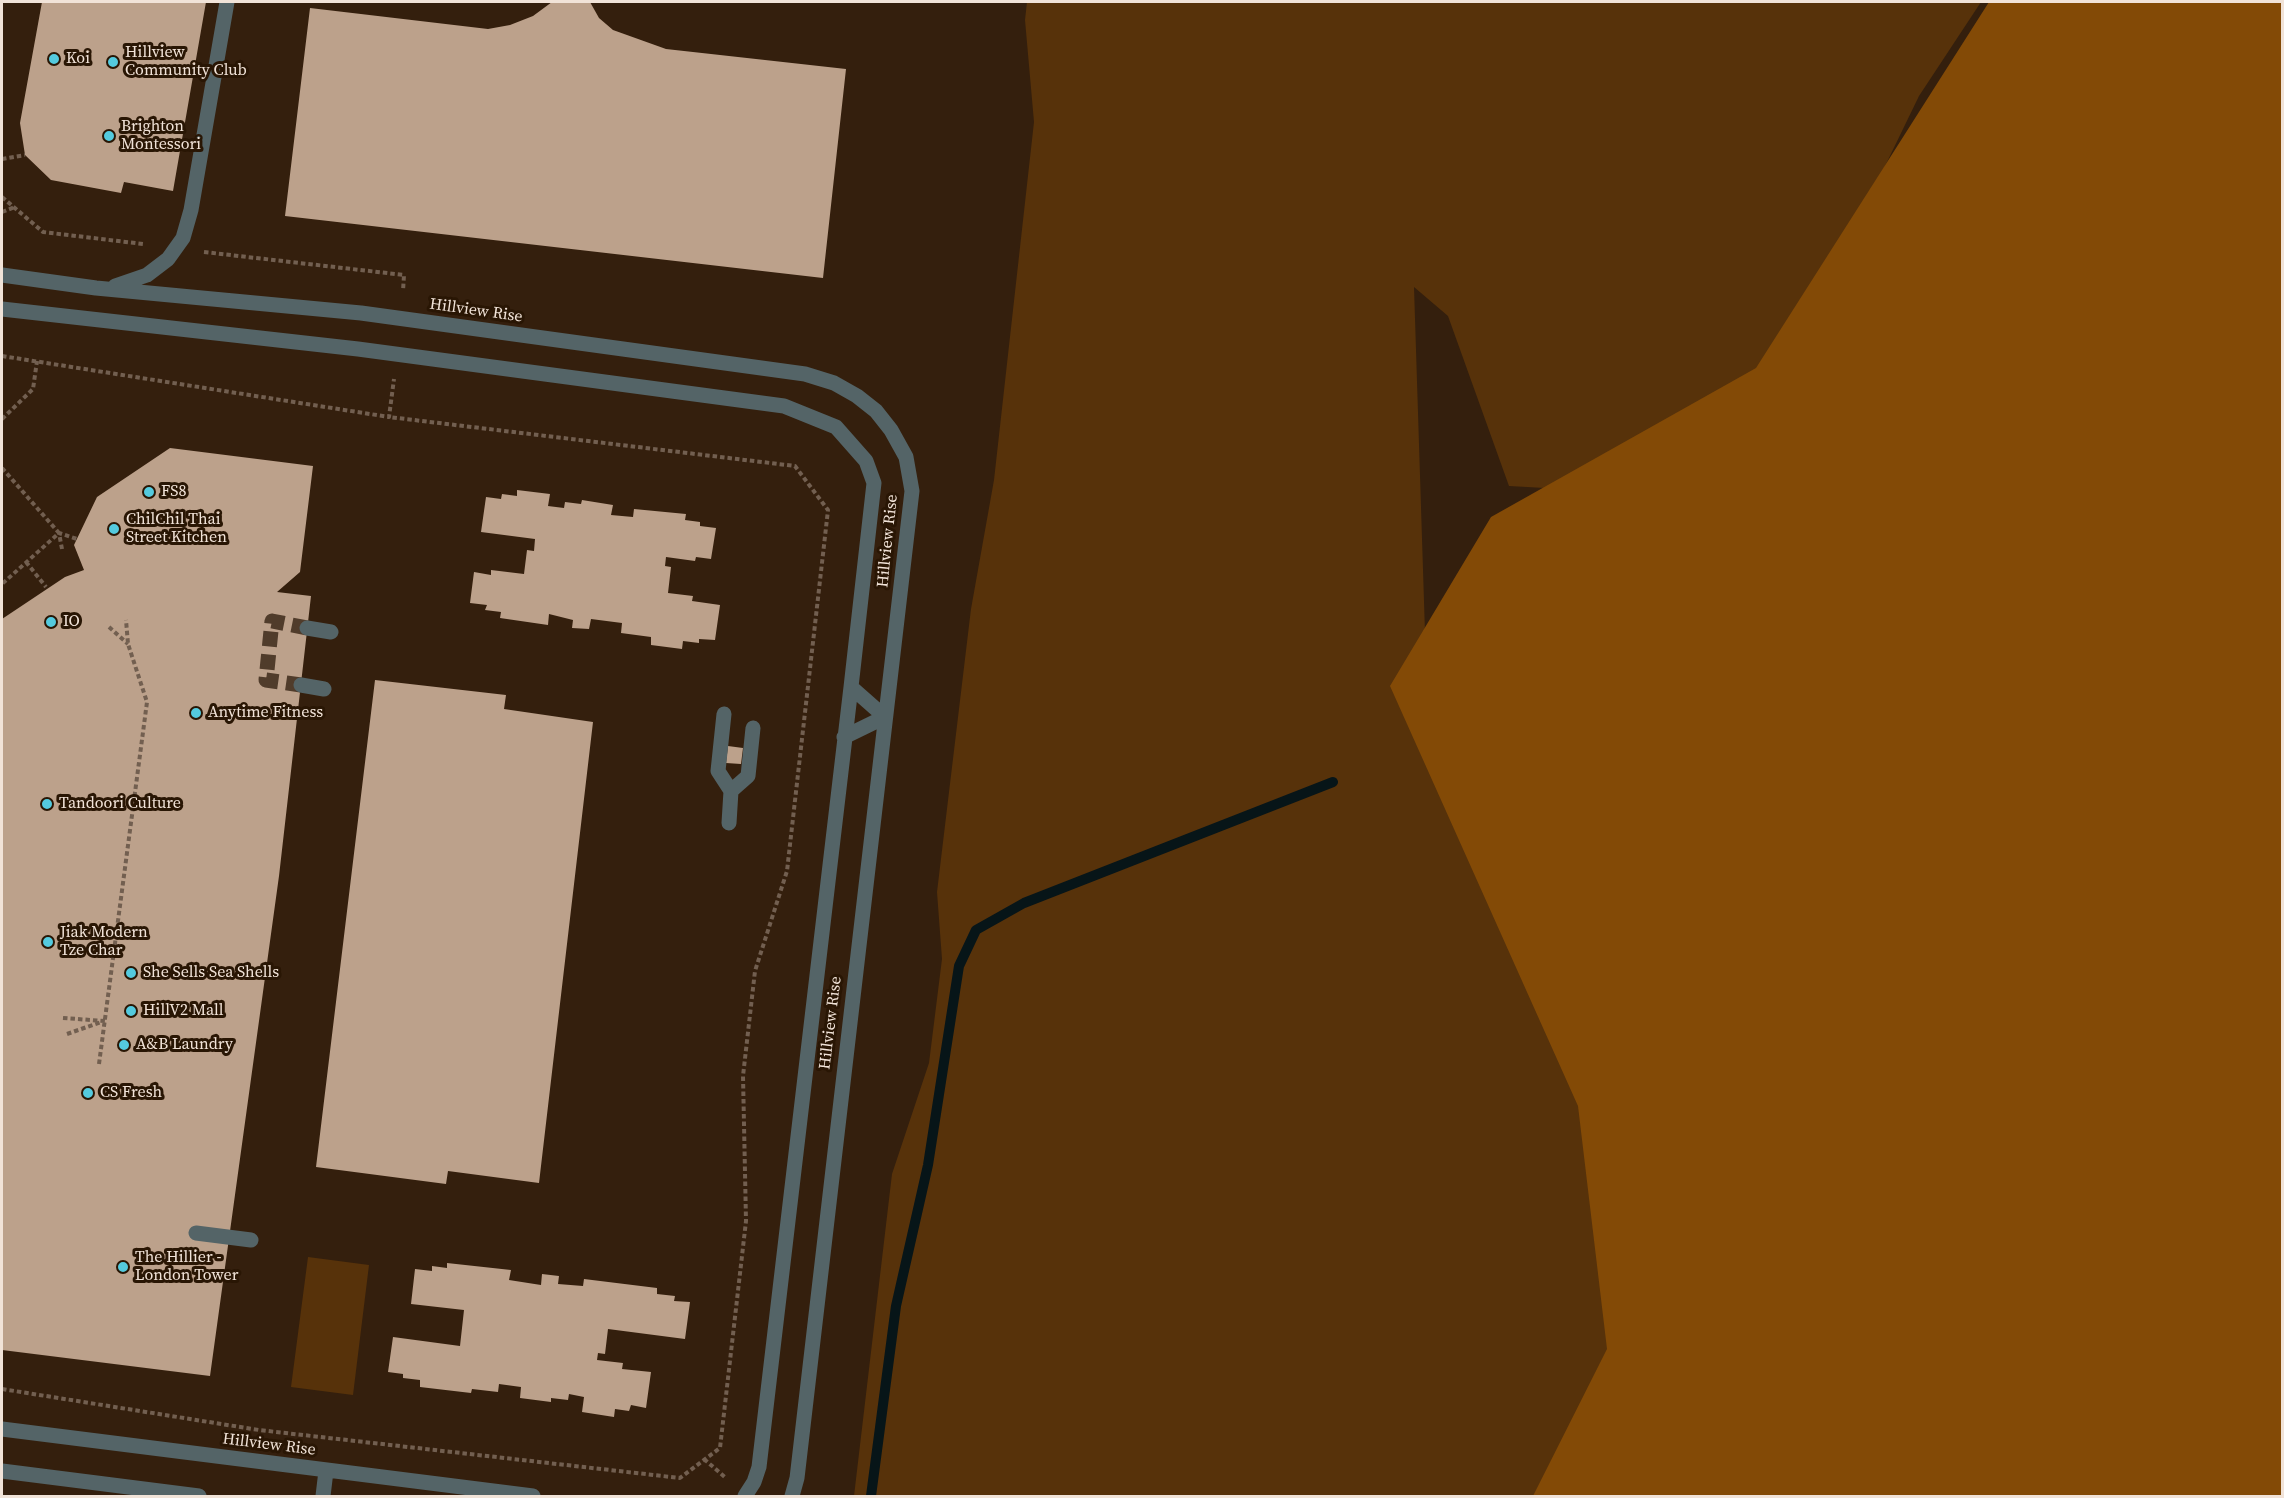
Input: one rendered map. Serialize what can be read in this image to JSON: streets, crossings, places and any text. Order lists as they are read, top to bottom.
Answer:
{
  "streets": {
    "street": ["Hillview Rise"]
  },
  "places": [
    "Koi",
    "Hillview Community Club",
    "Brighton Montessori",
    "FS8",
    "ChilChil Thai Street Kitchen",
    "IO",
    "Anytime Fitness",
    "Tandoori Culture",
    "Jiak Modern Tze Char",
    "She Sells Sea Shells",
    "HillV2 Mall",
    "A&B Laundry",
    "CS Fresh",
    "The Hillier - London Tower"
  ]
}
